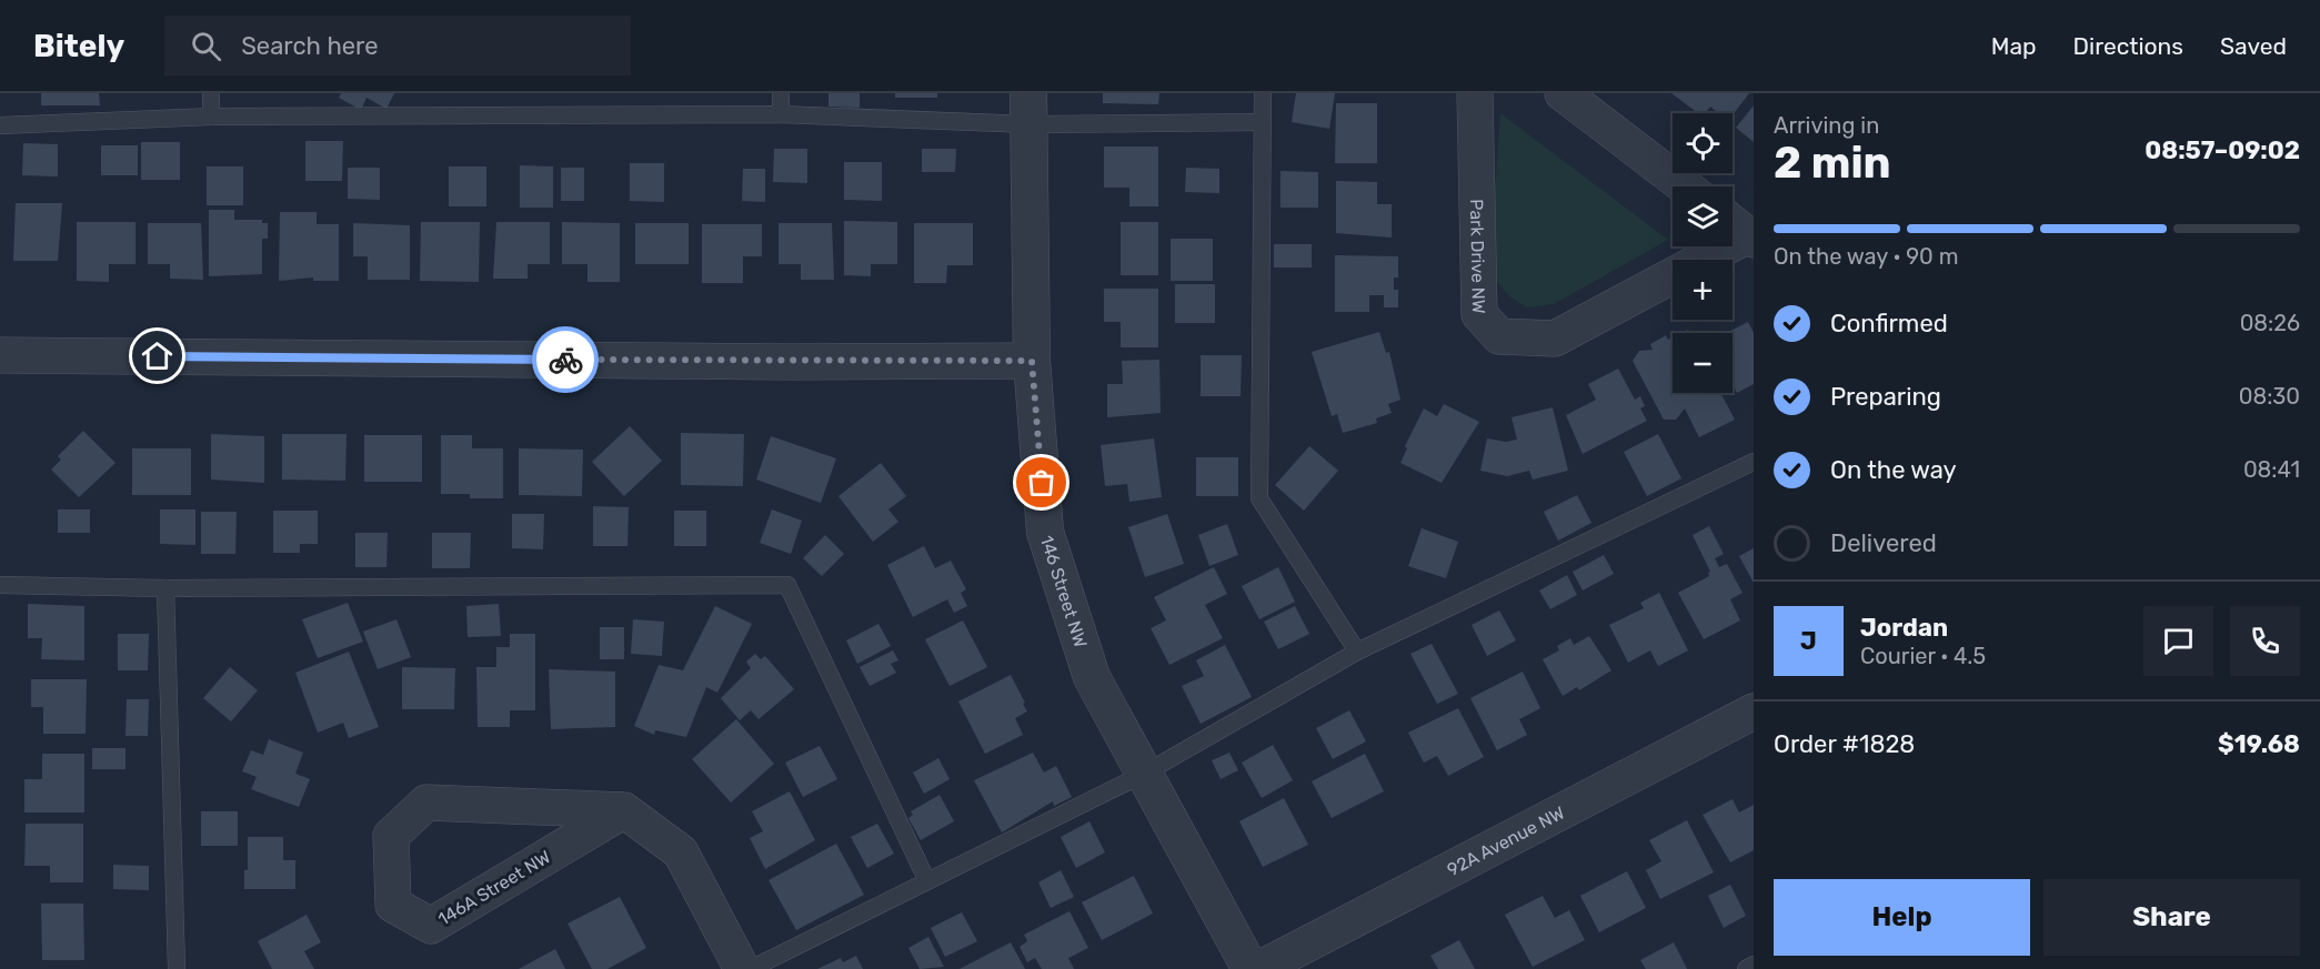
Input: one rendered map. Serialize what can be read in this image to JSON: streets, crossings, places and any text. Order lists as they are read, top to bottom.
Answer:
{
  "streets": {
    "street": [
      "Park Drive NW",
      "146 Street NW",
      "92A Avenue NW",
      "146A Street NW"
    ]
  },
  "page": {
    "header": "Bitely",
    "search": "Search here",
    "nav": ["Map", "Directions", "Saved"],
    "heading": ["2 min", "Arriving in", "08:57–09:02"],
    "panel": [
      "Jordan",
      "Courier · 4.5",
      "Order #1828",
      "$19.68"
    ],
    "map_buttons": ["+", "−"],
    "bar": "On the way · 90 m",
    "list": [
      ["Confirmed", "08:26"],
      ["Preparing", "08:30"],
      ["On the way", "08:41"],
      "Delivered"
    ],
    "round": "J",
    "buttons": ["Help", "Share"]
  }
}
